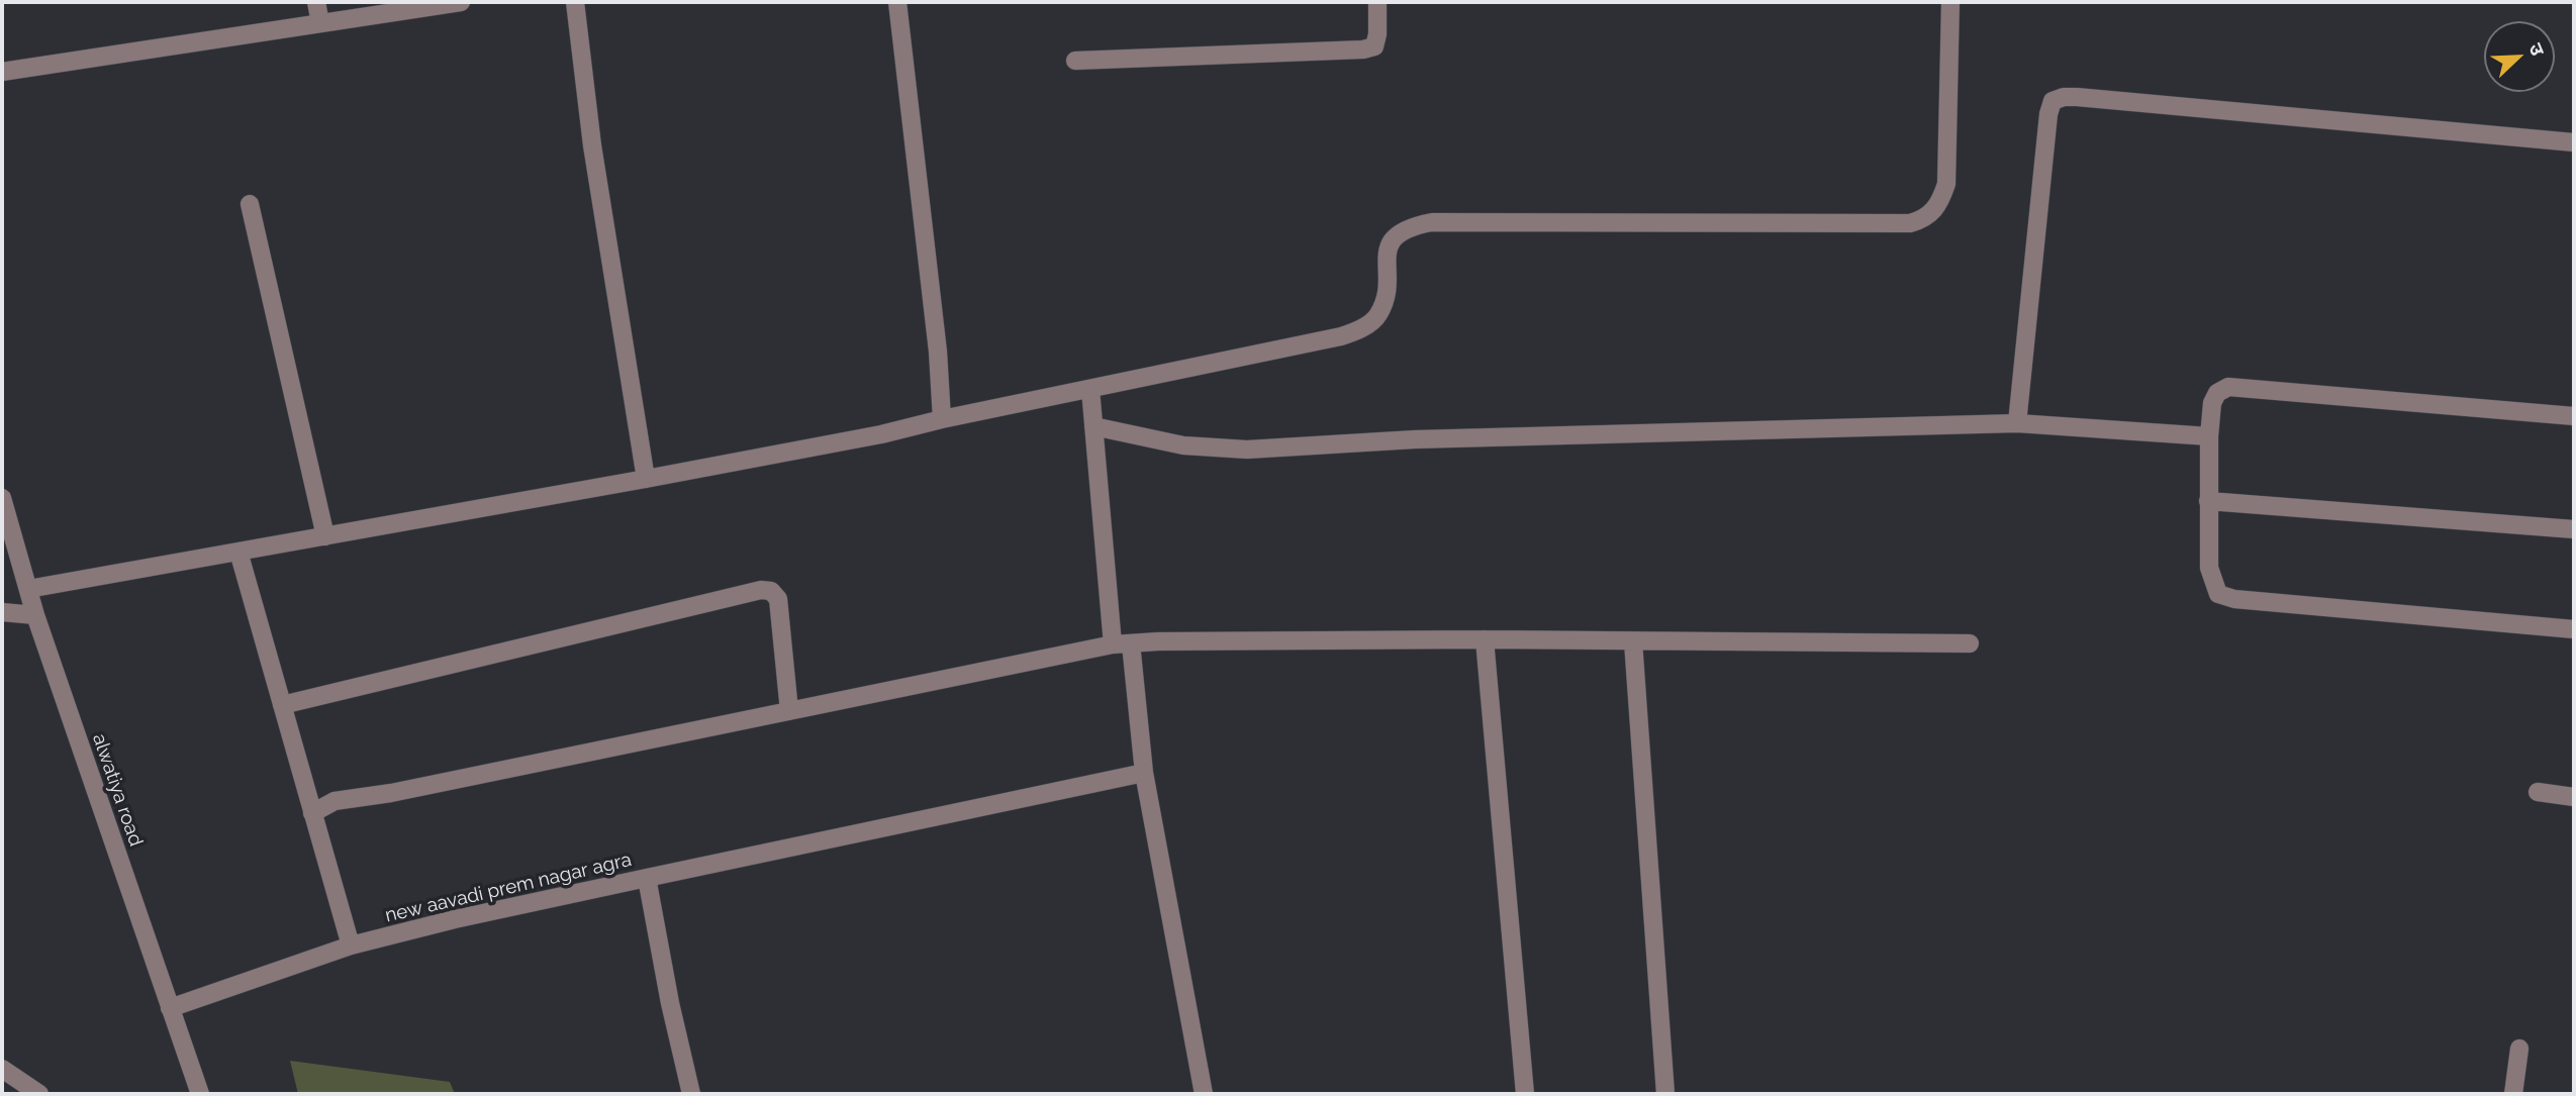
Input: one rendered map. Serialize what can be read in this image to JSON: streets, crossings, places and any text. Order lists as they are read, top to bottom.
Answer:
{
  "streets": {
    "street": ["alwatiya road", "new aavadi prem nagar agra"]
  },
  "crossings": [
    ["alwatiya road", "new aavadi prem nagar agra"]
  ],
  "north": "top right"
}
